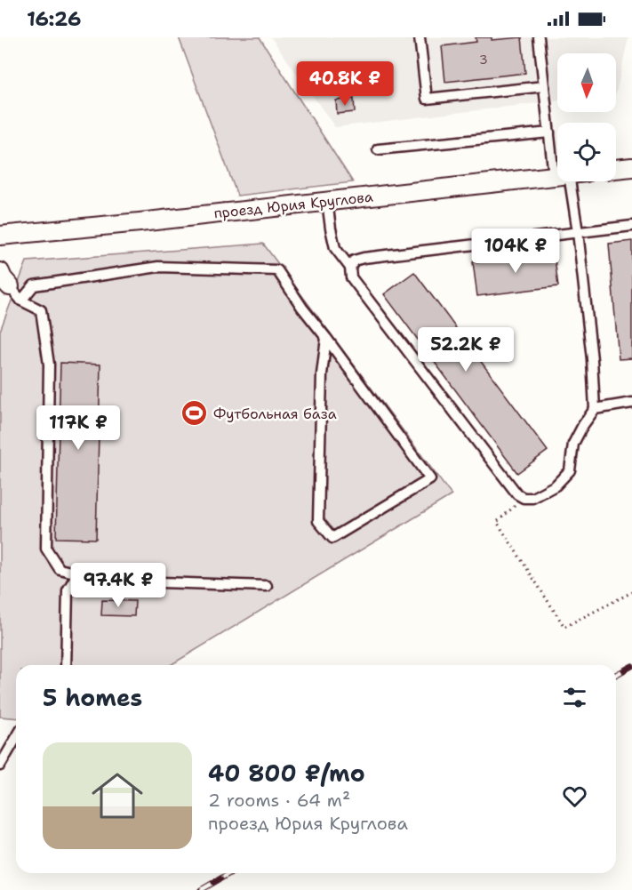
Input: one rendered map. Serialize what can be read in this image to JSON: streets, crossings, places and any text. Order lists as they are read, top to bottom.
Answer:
{
  "streets": {
    "street": ["проезд Юрия Круглова"]
  },
  "places": {
    "sports": ["Футбольная база"]
  },
  "house_numbers": ["3"],
  "north": "bottom",
  "page": {
    "status": "16:26",
    "price": [
      "40.8K ₽",
      "104K ₽",
      "52.2K ₽",
      "117K ₽",
      "97.4K ₽"
    ],
    "heading": "5 homes",
    "list": [
      {
        "name": "40 800 ₽/mo",
        "note": "2 rooms · 64 m² · проезд Юрия Круглова"
      }
    ]
  }
}
